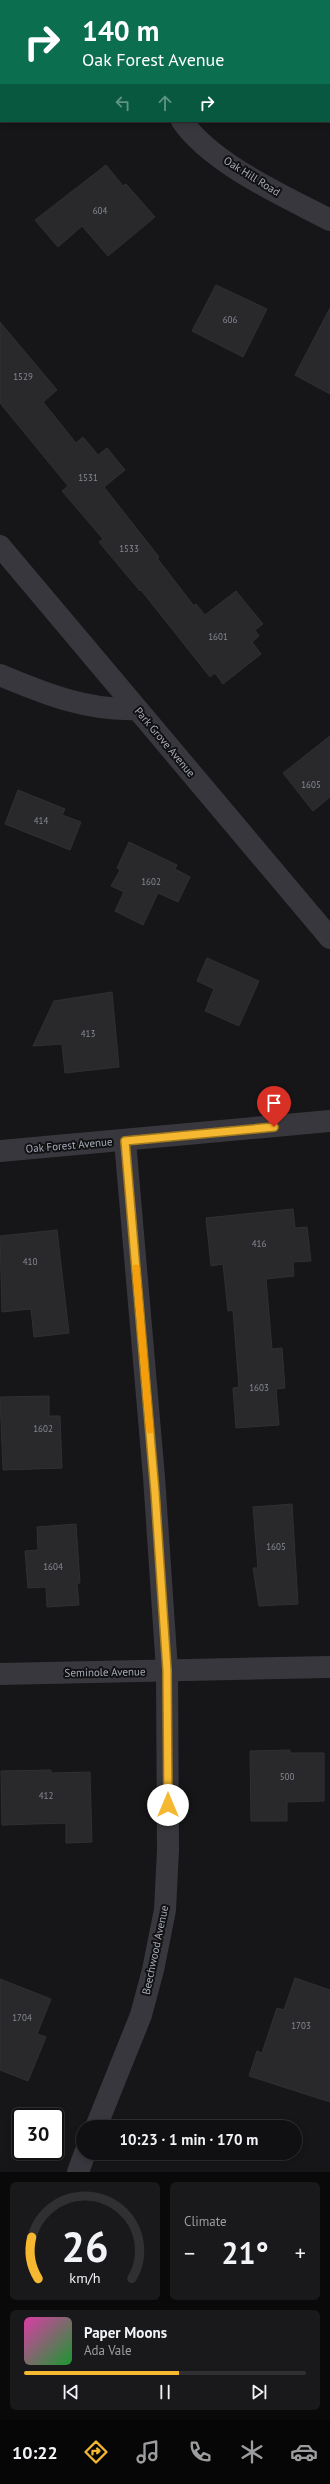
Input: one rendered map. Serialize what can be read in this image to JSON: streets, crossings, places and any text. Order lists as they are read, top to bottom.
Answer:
{
  "streets": {
    "street": [
      "Oak Hill Road",
      "Park Grove Avenue",
      "Oak Forest Avenue",
      "Seminole Avenue",
      "Beechwood Avenue"
    ]
  },
  "crossings": [
    ["Oak Forest Avenue", "Beechwood Avenue"],
    ["Seminole Avenue", "Beechwood Avenue"]
  ],
  "house_numbers": [
    "604",
    "606",
    "1529",
    "1531",
    "1533",
    "1601",
    "1605",
    "414",
    "1602",
    "413",
    "416",
    "410",
    "1603",
    "1602",
    "1605",
    "1604",
    "500",
    "412",
    "1704",
    "1703"
  ],
  "page": {
    "turn": ["140 m", "Oak Forest Avenue"],
    "limit": "30",
    "trip": "10:23 · 1 min · 170 m",
    "tile": "Climate",
    "heat": ["−", "21°", "+"],
    "song": ["Paper Moons", "Ada Vale"],
    "tabs": "10:22",
    "gauge": ["26", "km/h"]
  }
}
